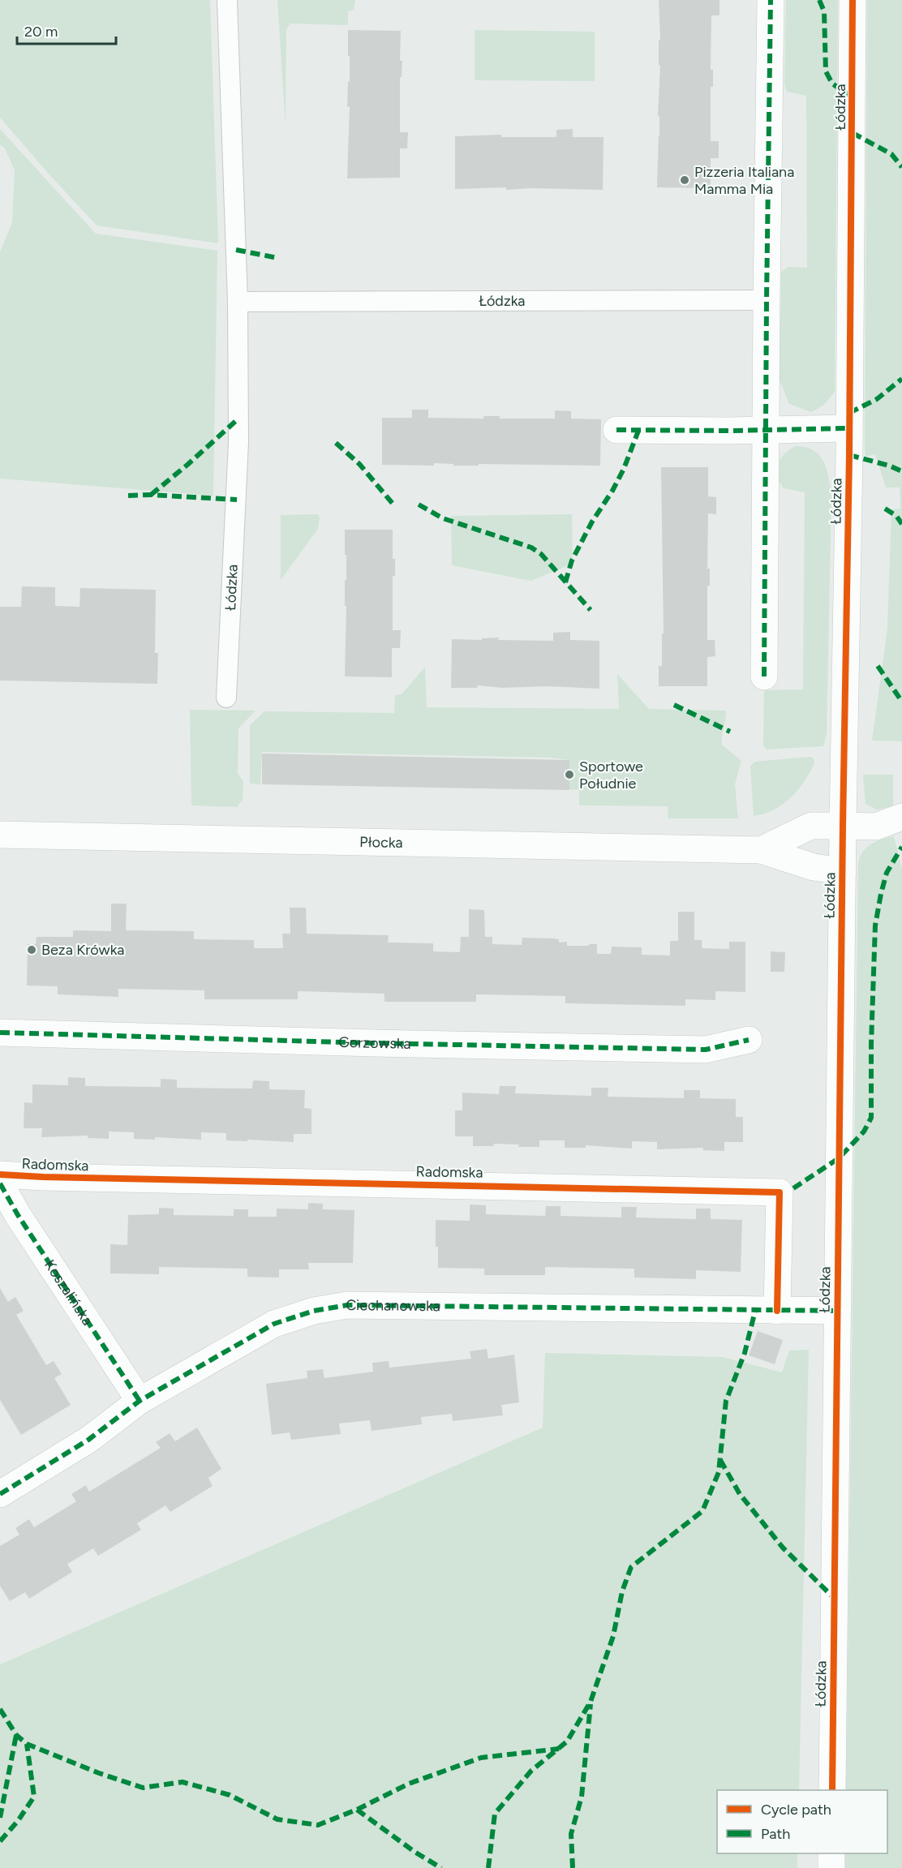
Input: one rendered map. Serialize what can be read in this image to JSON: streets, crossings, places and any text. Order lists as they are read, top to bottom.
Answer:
{
  "streets": {
    "street": [
      "Łódzka",
      "Płocka",
      "Gorzowska",
      "Radomska",
      "Koszalińska",
      "Ciechanowska"
    ]
  },
  "crossings": [
    ["Łódzka", "Płocka"],
    ["Łódzka", "Ciechanowska"],
    ["Radomska", "Ciechanowska"],
    ["Koszalińska", "Ciechanowska"]
  ],
  "places": ["Pizzeria Italiana Mamma Mia", "Sportowe Południe", "Beza Krówka"],
  "legend": ["Cycle path", "Path"],
  "scale_bar": "20 m"
}
